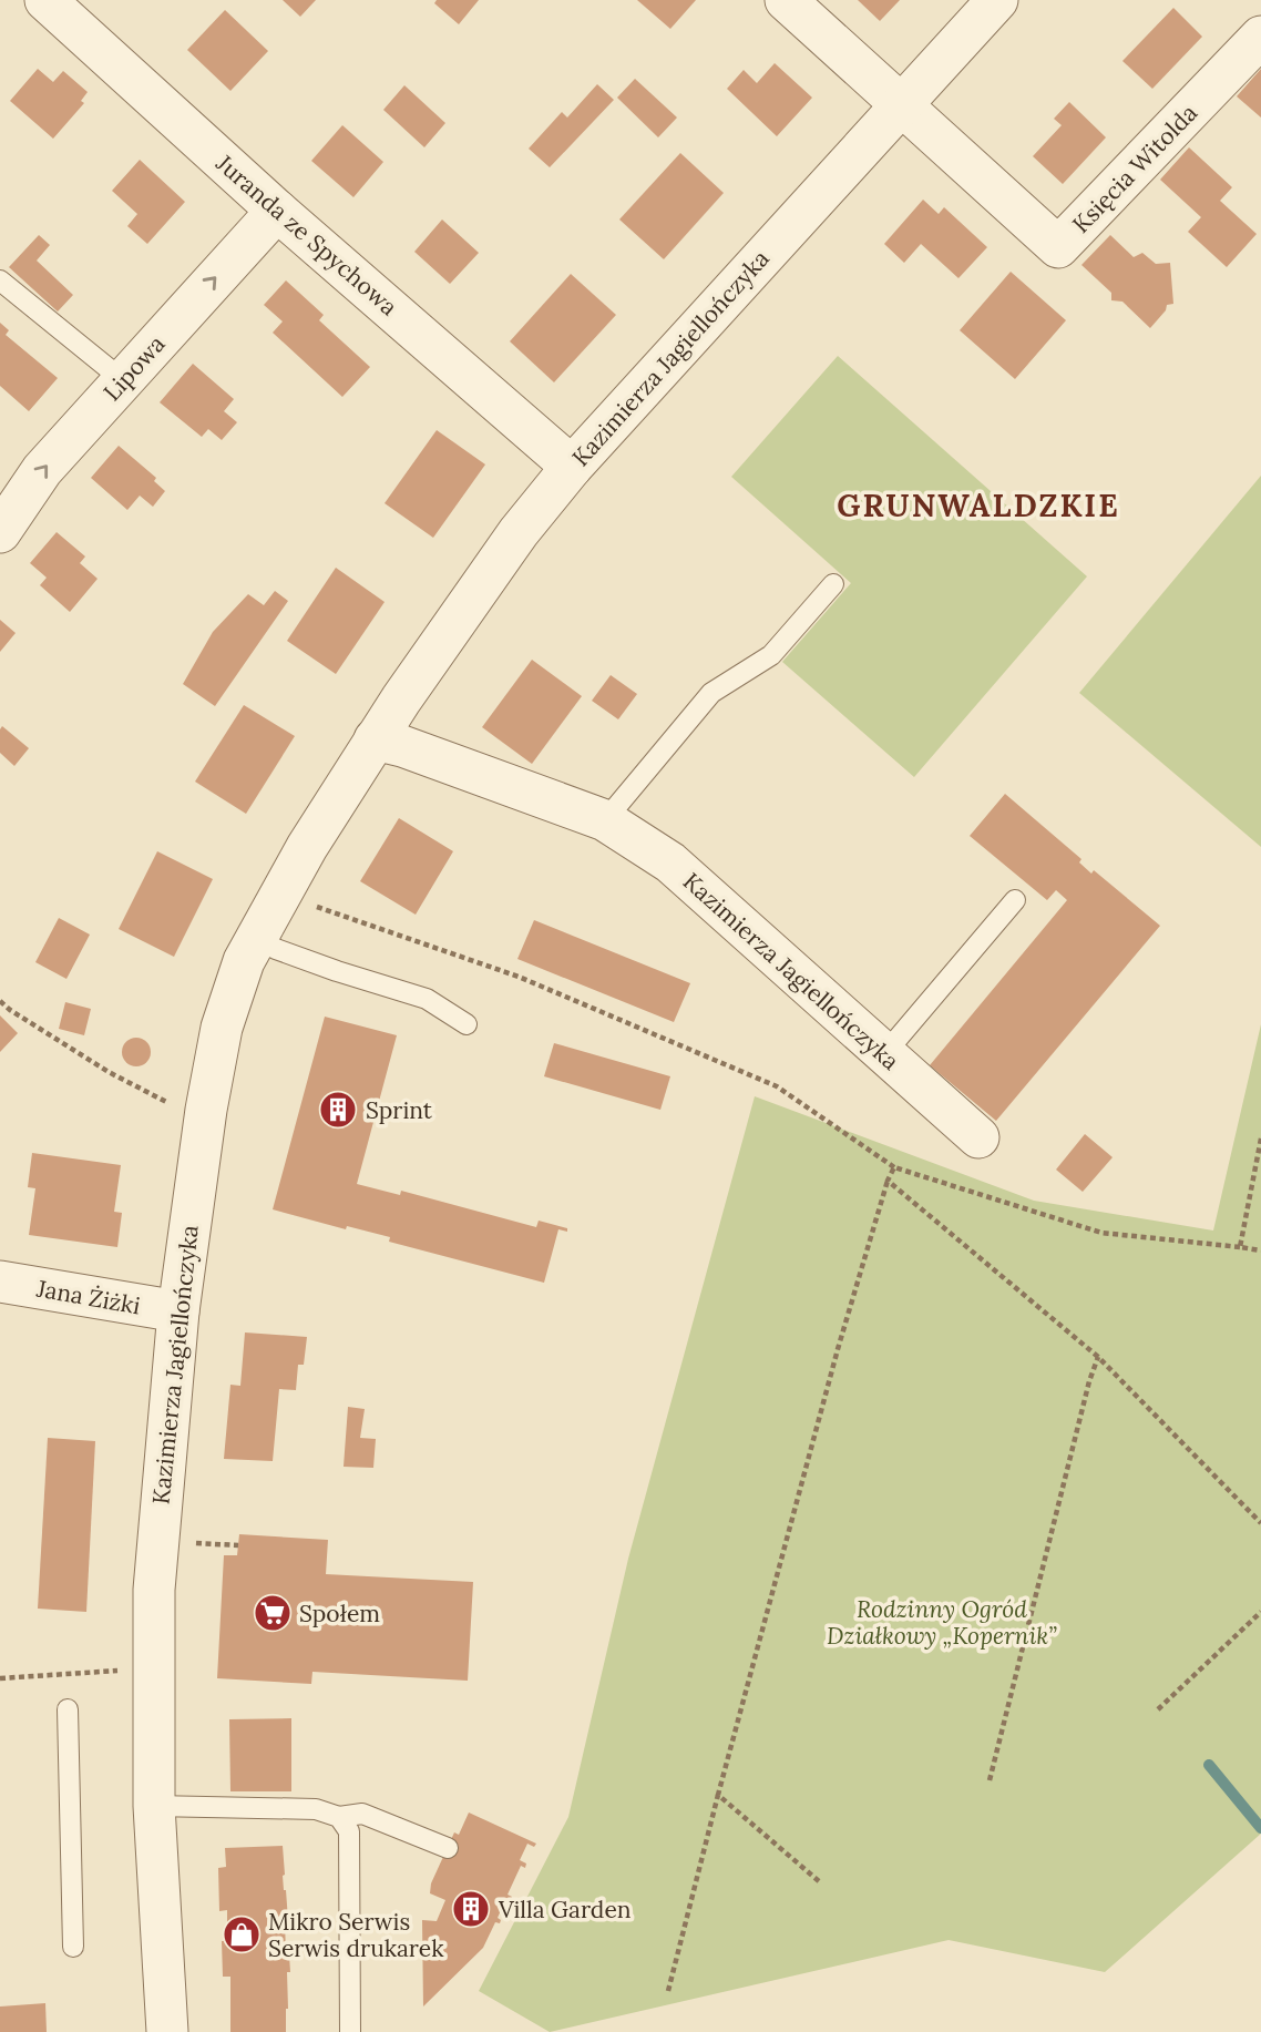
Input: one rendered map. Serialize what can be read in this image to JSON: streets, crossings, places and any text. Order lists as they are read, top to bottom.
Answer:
{
  "streets": {
    "street": [
      "Księcia Witolda",
      "Juranda ze Spychowa",
      "Kazimierza Jagiellończyka",
      "Lipowa",
      "Jana Żiżki"
    ]
  },
  "crossings": [
    ["Księcia Witolda", "Kazimierza Jagiellończyka"],
    ["Juranda ze Spychowa", "Kazimierza Jagiellończyka"],
    ["Juranda ze Spychowa", "Lipowa"],
    ["Kazimierza Jagiellończyka", "Jana Żiżki"]
  ],
  "one_way": ["Lipowa"],
  "districts": ["GRUNWALDZKIE"],
  "parks": ["Rodzinny Ogród Działkowy „Kopernik”"],
  "places": {
    "building": ["Sprint", "Villa Garden"],
    "supermarket": ["Społem"],
    "shop": ["Mikro Serwis Serwis drukarek"]
  }
}
